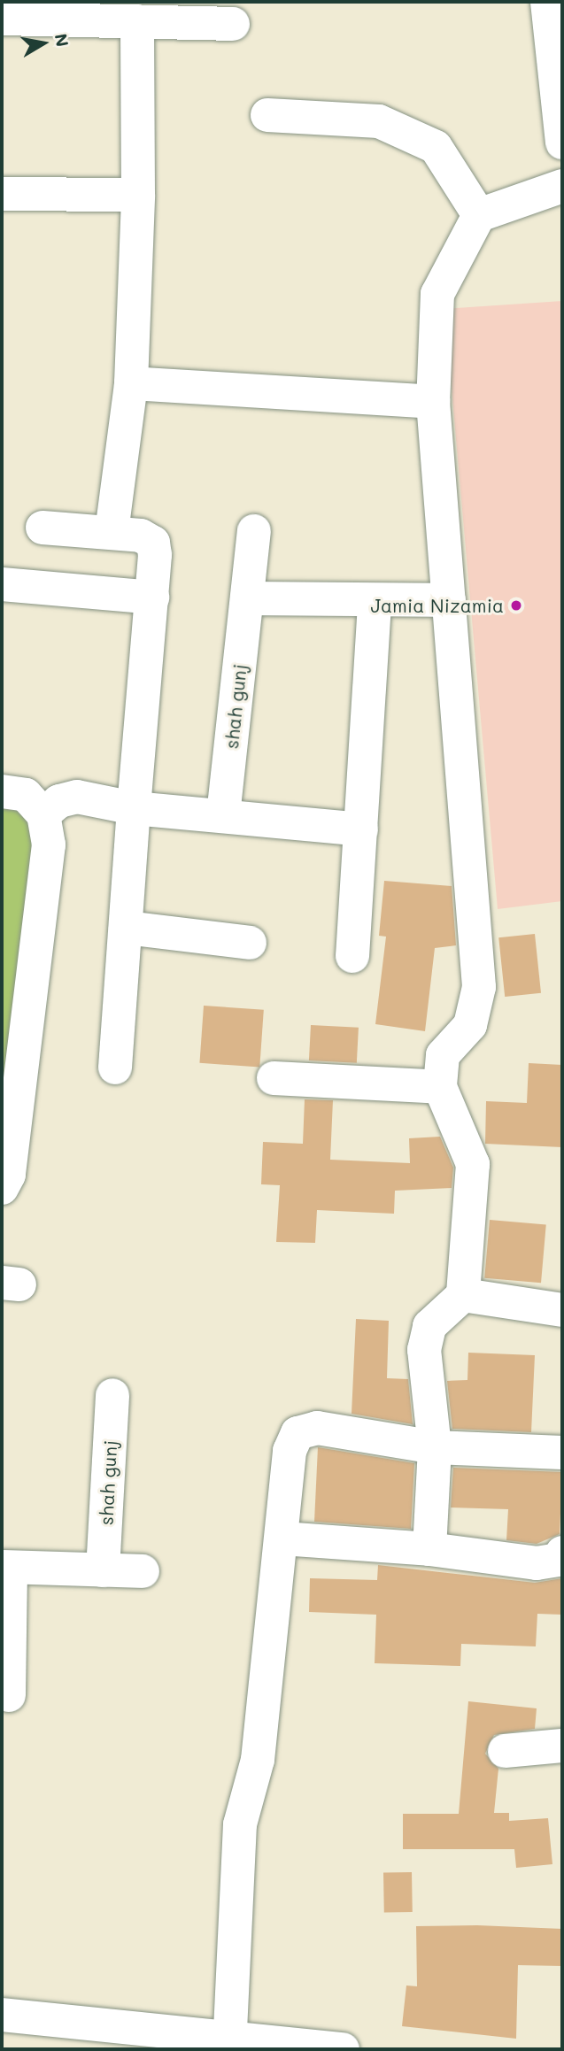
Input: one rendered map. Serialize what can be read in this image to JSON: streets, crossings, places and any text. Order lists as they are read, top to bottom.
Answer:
{
  "streets": {
    "street": ["shah gunj"]
  },
  "places": ["Jamia Nizamia"],
  "north": "right"
}
